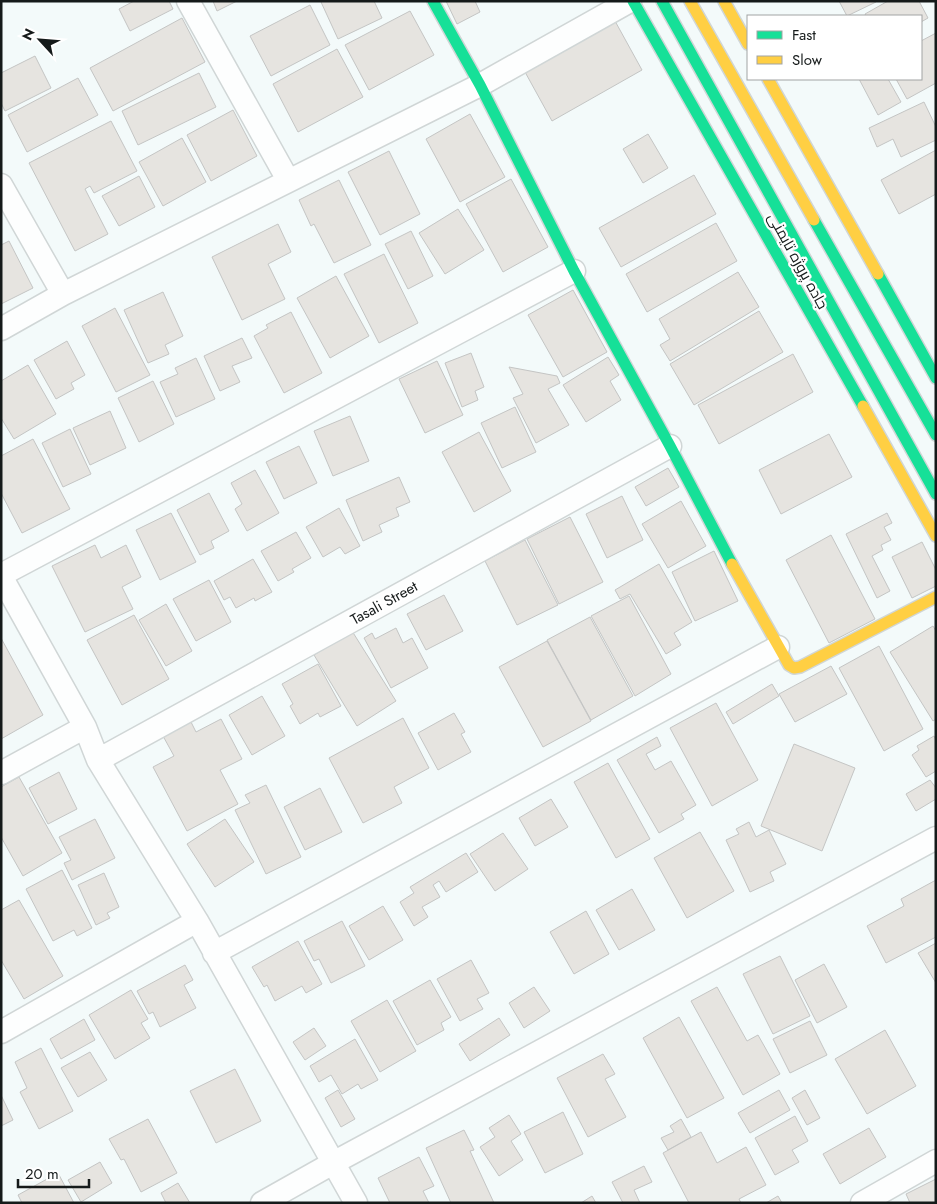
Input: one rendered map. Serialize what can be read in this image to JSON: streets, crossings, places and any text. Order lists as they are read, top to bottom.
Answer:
{
  "streets": {
    "street": ["جاده پروژه تایمنی", "Tasali Street"]
  },
  "legend": ["Fast", "Slow"],
  "scale_bar": "20 m",
  "north": "top left"
}
